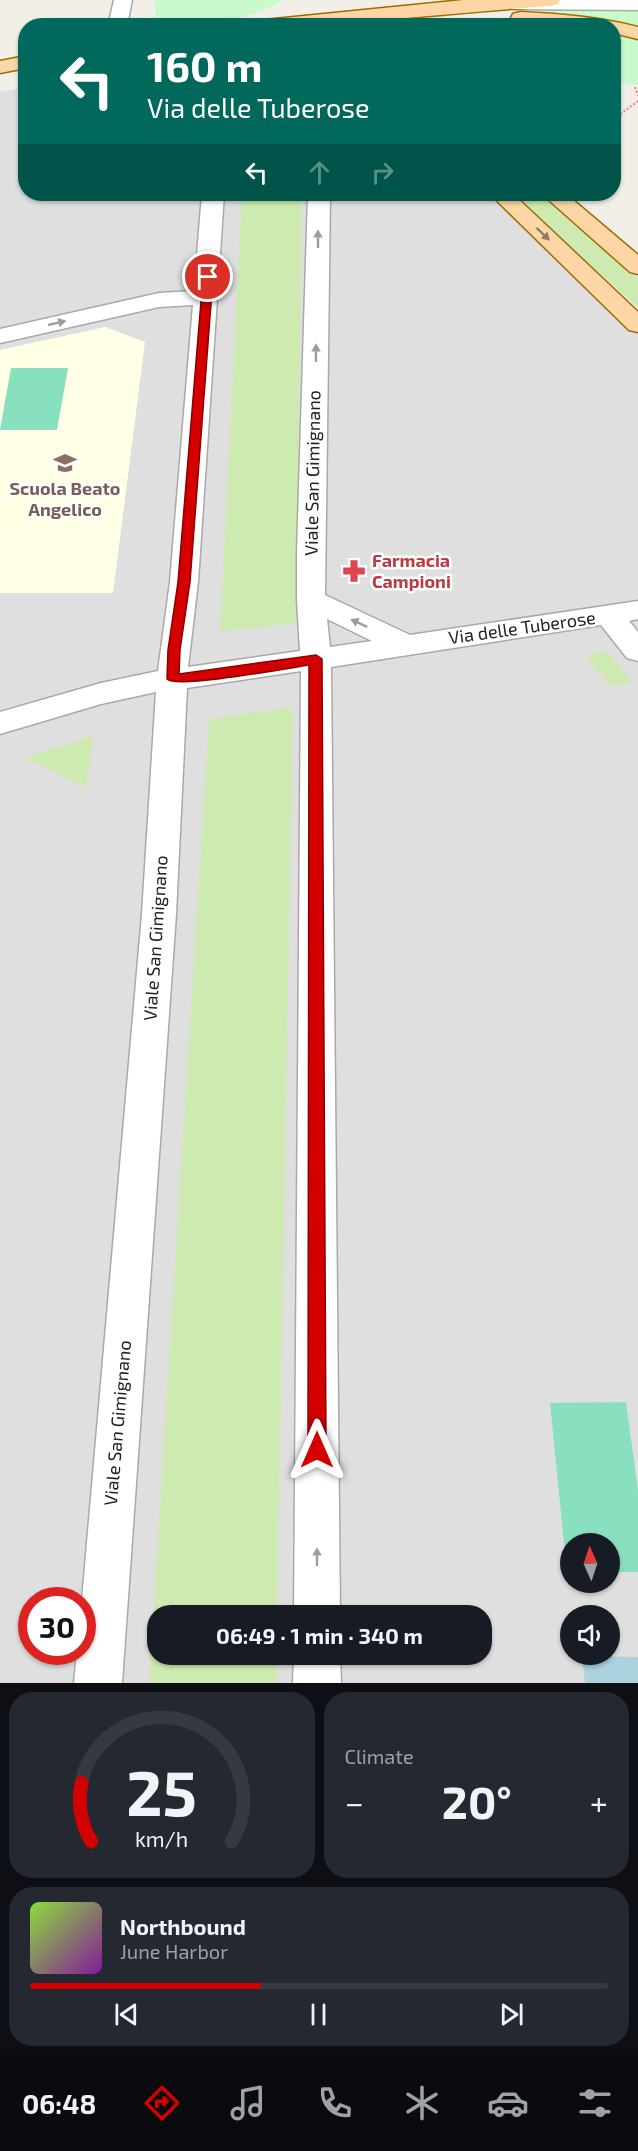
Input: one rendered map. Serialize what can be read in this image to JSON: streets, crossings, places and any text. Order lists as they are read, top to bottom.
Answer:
{
  "streets": {
    "street": ["Viale San Gimignano", "Via delle Tuberose"]
  },
  "crossings": [
    ["Viale San Gimignano", "Via delle Tuberose"]
  ],
  "places": {
    "school or university": ["Scuola Beato Angelico"],
    "pharmacy": ["Farmacia Campioni"]
  },
  "north": "top",
  "page": {
    "turn": ["160 m", "Via delle Tuberose"],
    "limit": "30",
    "trip": "06:49 · 1 min · 340 m",
    "tile": "Climate",
    "heat": ["−", "20°", "+"],
    "song": ["Northbound", "June Harbor"],
    "tabs": "06:48",
    "gauge": ["25", "km/h"]
  }
}
